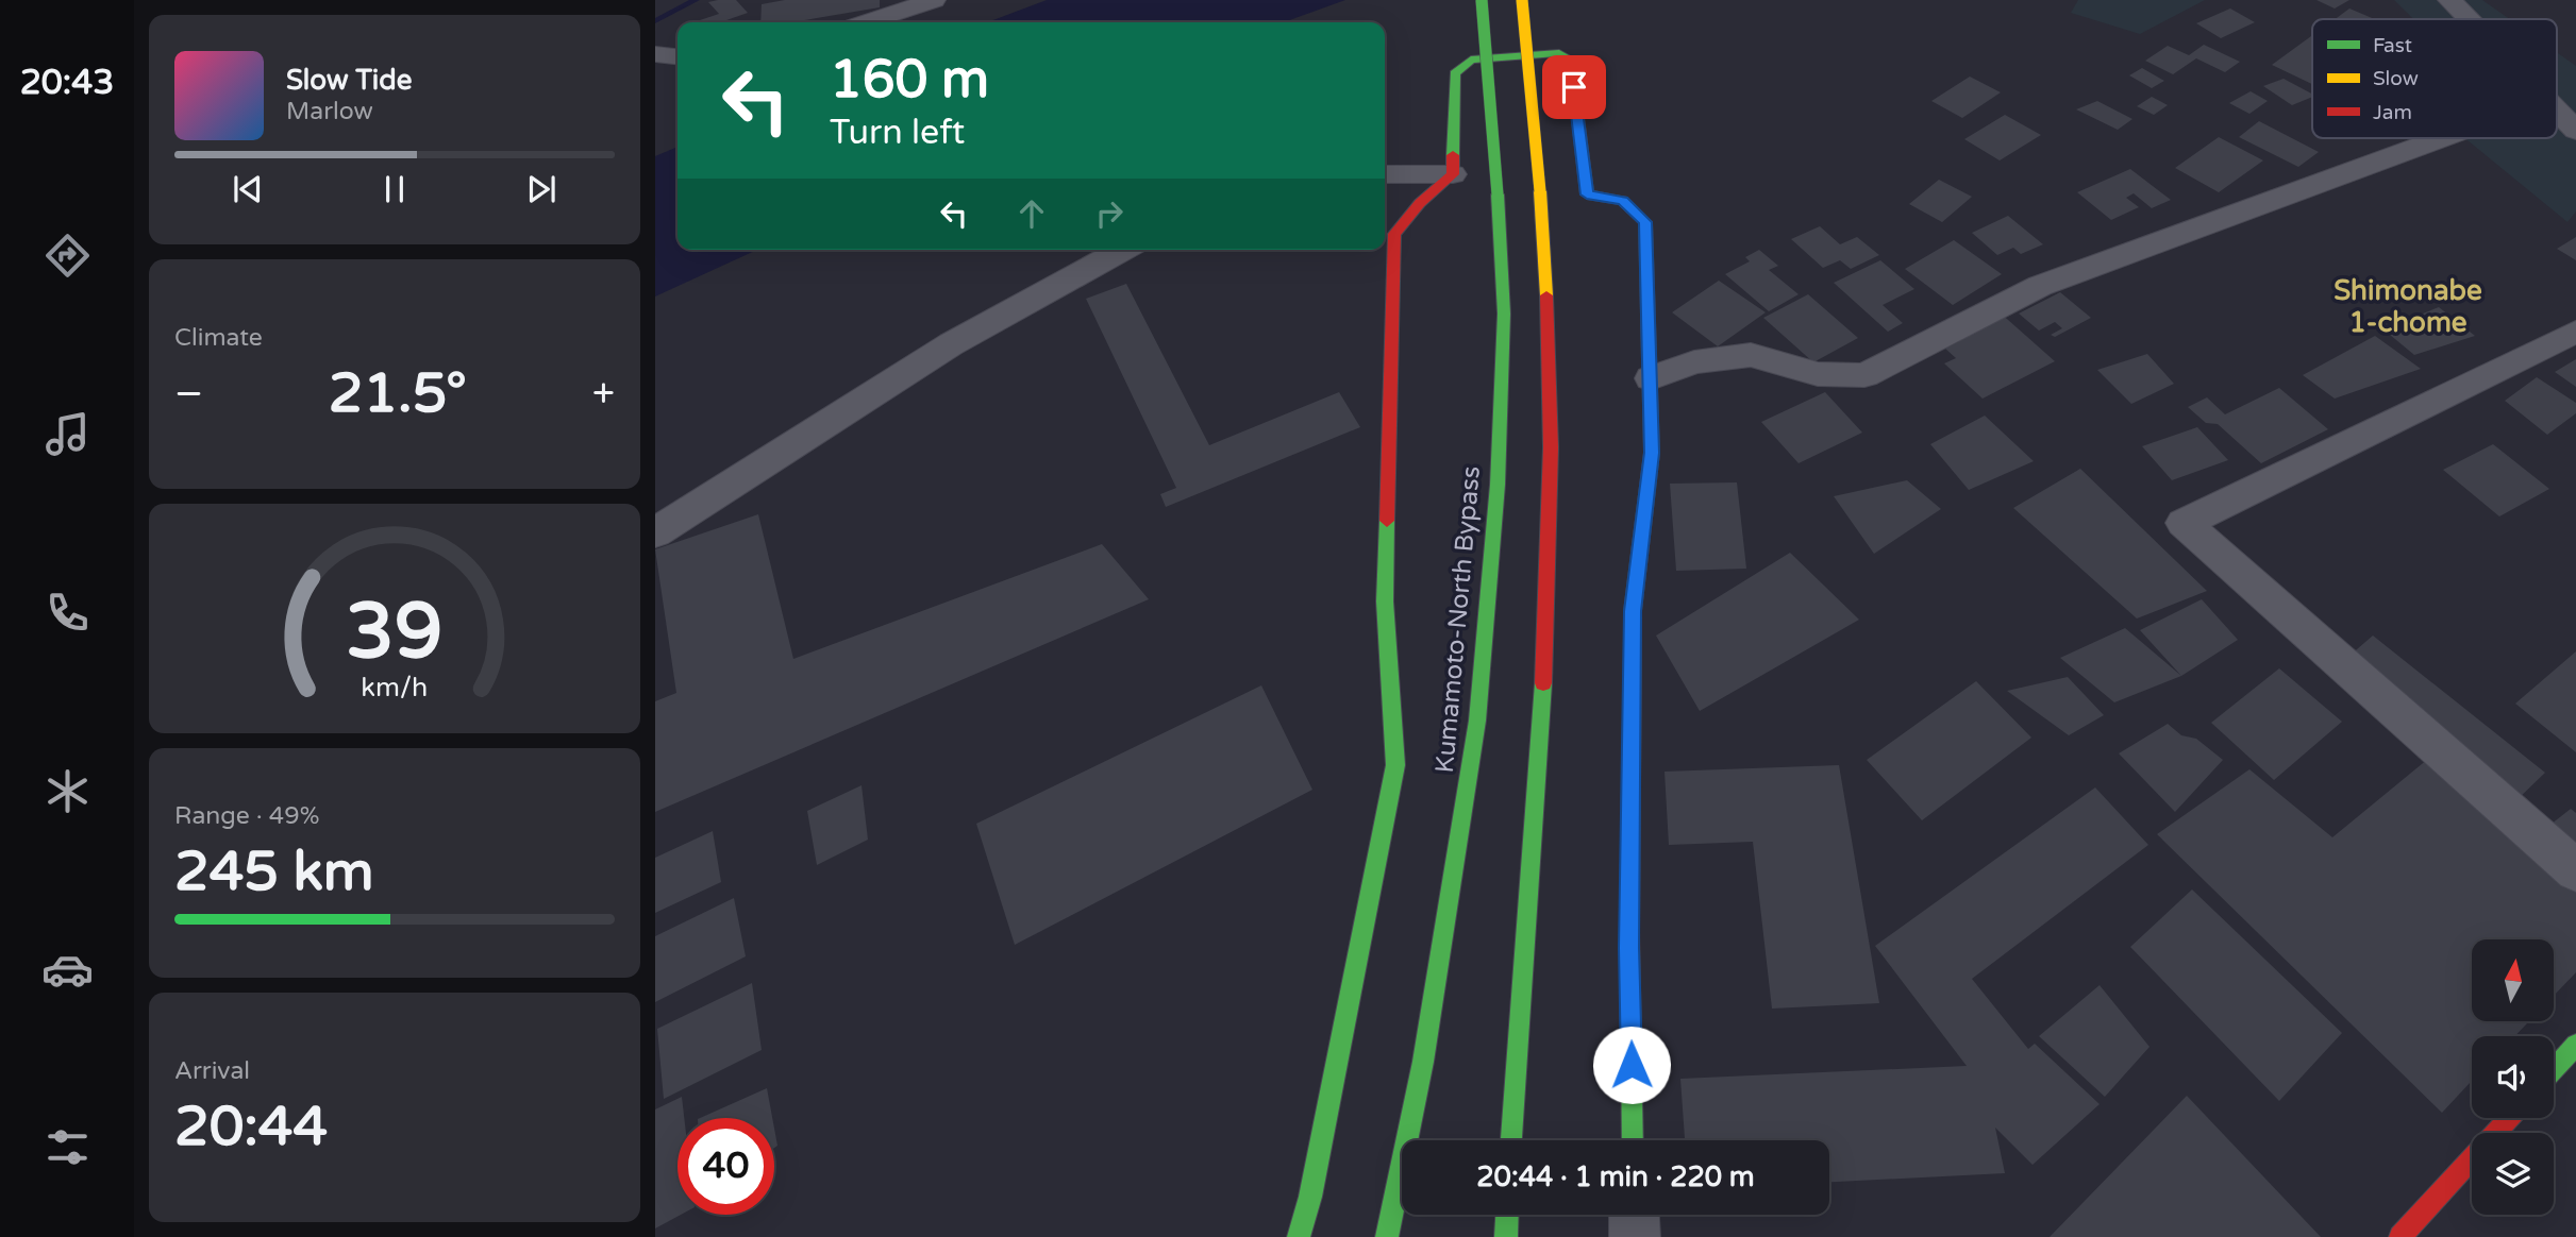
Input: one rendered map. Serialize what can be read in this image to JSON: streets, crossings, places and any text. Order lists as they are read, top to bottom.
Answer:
{
  "streets": {
    "main road": ["Kumamoto-North Bypass"]
  },
  "districts": ["Shimonabe 1-chome"],
  "legend": ["Fast", "Slow", "Jam"],
  "north": "top",
  "page": {
    "tabs": "20:43",
    "turn": ["160 m", "Turn left"],
    "song": ["Slow Tide", "Marlow"],
    "tile": [
      "Climate",
      ["Range · 49%", "245 km"],
      ["Arrival", "20:44"]
    ],
    "heat": ["−", "21.5°", "+"],
    "limit": "40",
    "trip": "20:44 · 1 min · 220 m",
    "gauge": ["39", "km/h"]
  }
}
